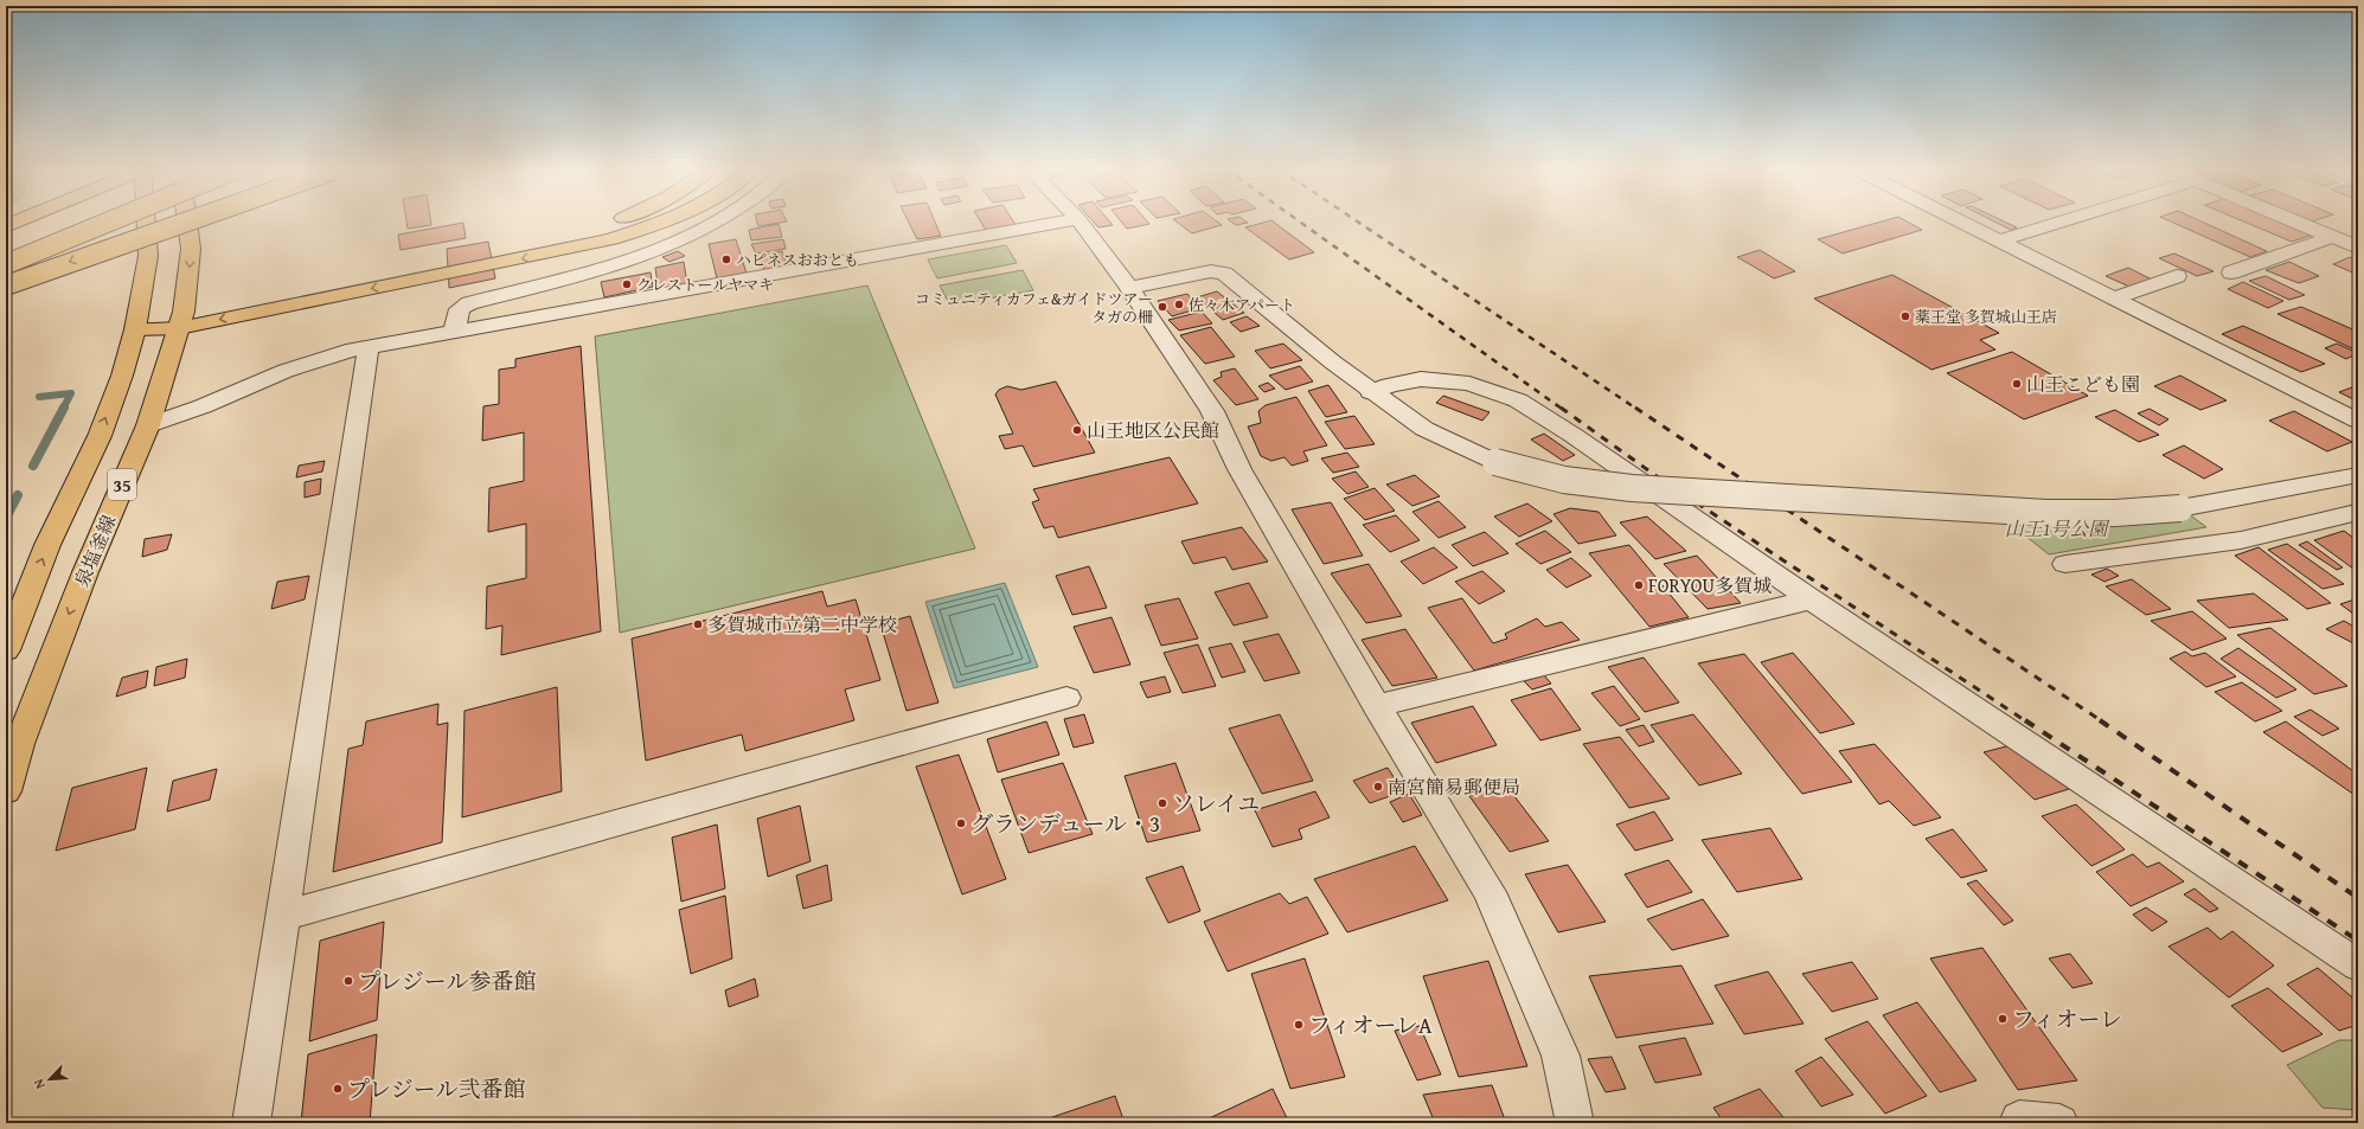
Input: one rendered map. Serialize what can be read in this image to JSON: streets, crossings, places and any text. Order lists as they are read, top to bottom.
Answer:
{
  "streets": {
    "main road": ["35", "泉塩釜線"]
  },
  "parks": ["山王1号公園"],
  "places": [
    "ハピネスおおとも",
    "クレストールヤマキ",
    "佐々木アパート",
    "コミュニティカフェ&ガイドツアー タガの柵",
    "薬王堂 多賀城山王店",
    "山王こども園",
    "山王地区公民館",
    "FORYOU多賀城",
    "多賀城市立第二中学校",
    "南宮簡易郵便局",
    "ソレイユ",
    "グランデュール・3",
    "プレジール参番館",
    "フィオーレ",
    "フィオーレA",
    "プレジール弐番館"
  ],
  "north": "bottom left"
}
